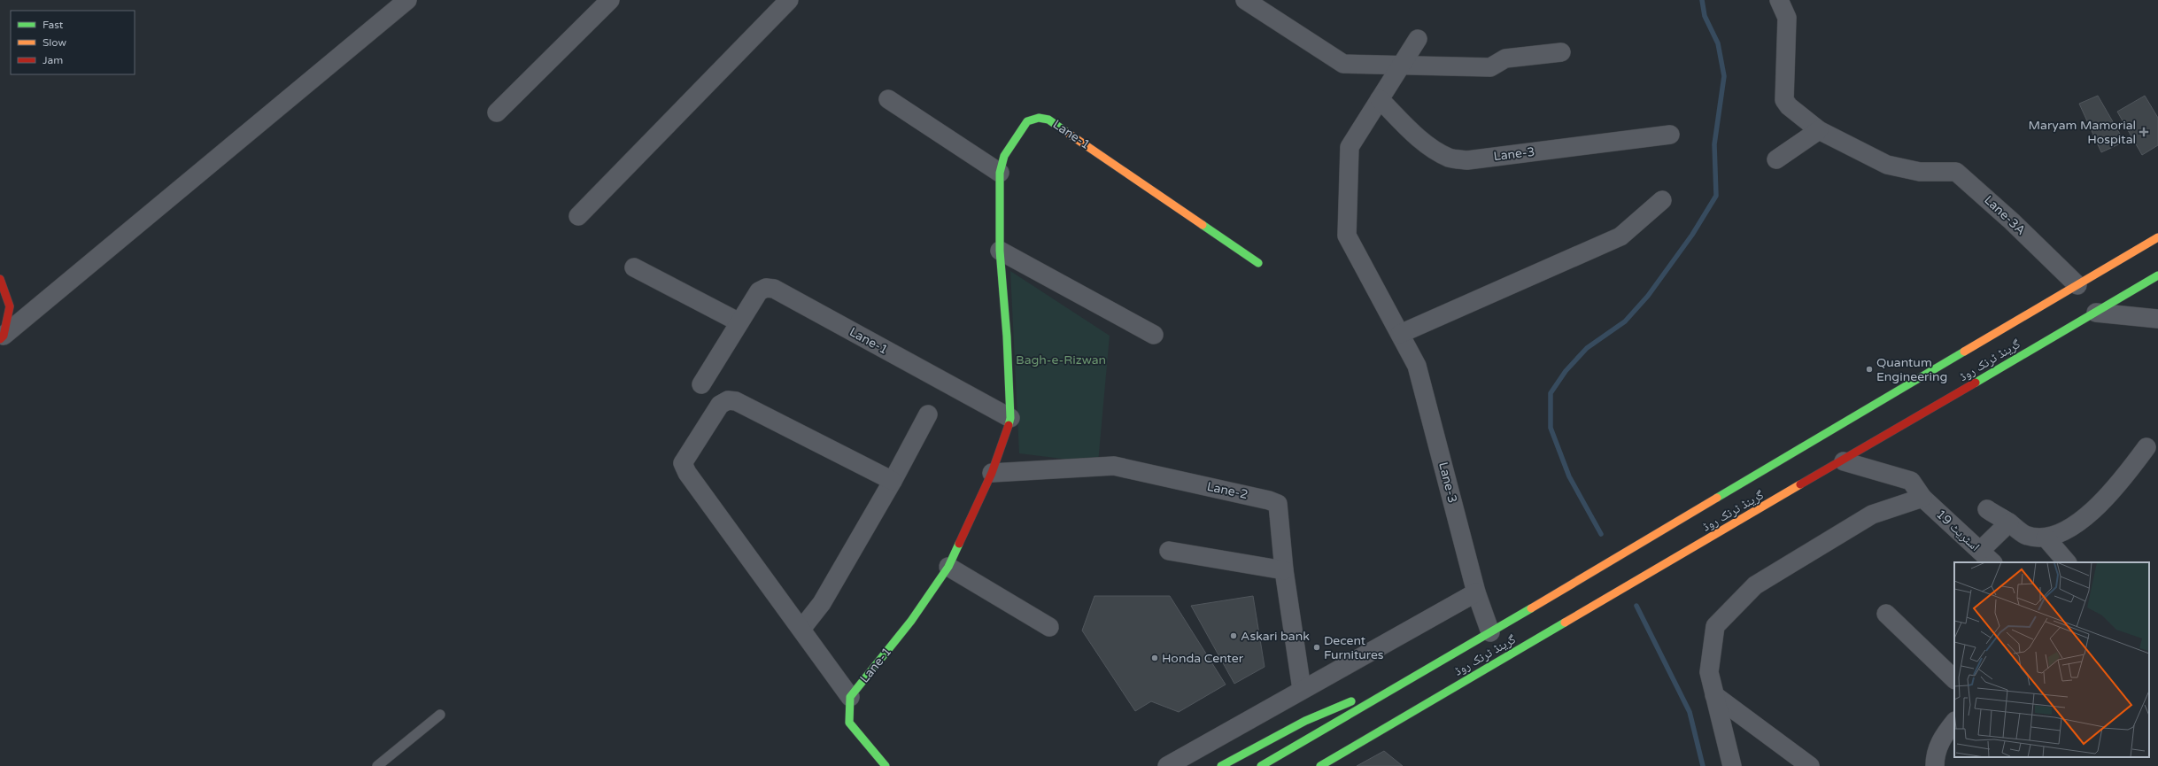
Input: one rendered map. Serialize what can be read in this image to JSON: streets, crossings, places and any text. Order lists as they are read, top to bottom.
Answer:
{
  "streets": {
    "main road": ["Lane-1", "گرینڈ ٹرنک روڈ"],
    "street": [
      "Lane-3",
      "Lane-3A",
      "Lane-2",
      "اسٹریٹ 19"
    ]
  },
  "crossings": [
    ["Lane-1", "Lane-2"],
    ["Lane-3", "گرینڈ ٹرنک روڈ"],
    ["Lane-3A", "گرینڈ ٹرنک روڈ"],
    ["گرینڈ ٹرنک روڈ", "اسٹریٹ 19"]
  ],
  "parks": ["Bagh-e-Rizwan"],
  "places": {
    "health": ["Maryam Mamorial Hospital"],
    "other": [
      "Quantum Engineering",
      "Askari bank",
      "Decent Furnitures",
      "Honda Center"
    ]
  },
  "legend": ["Fast", "Slow", "Jam"]
}
